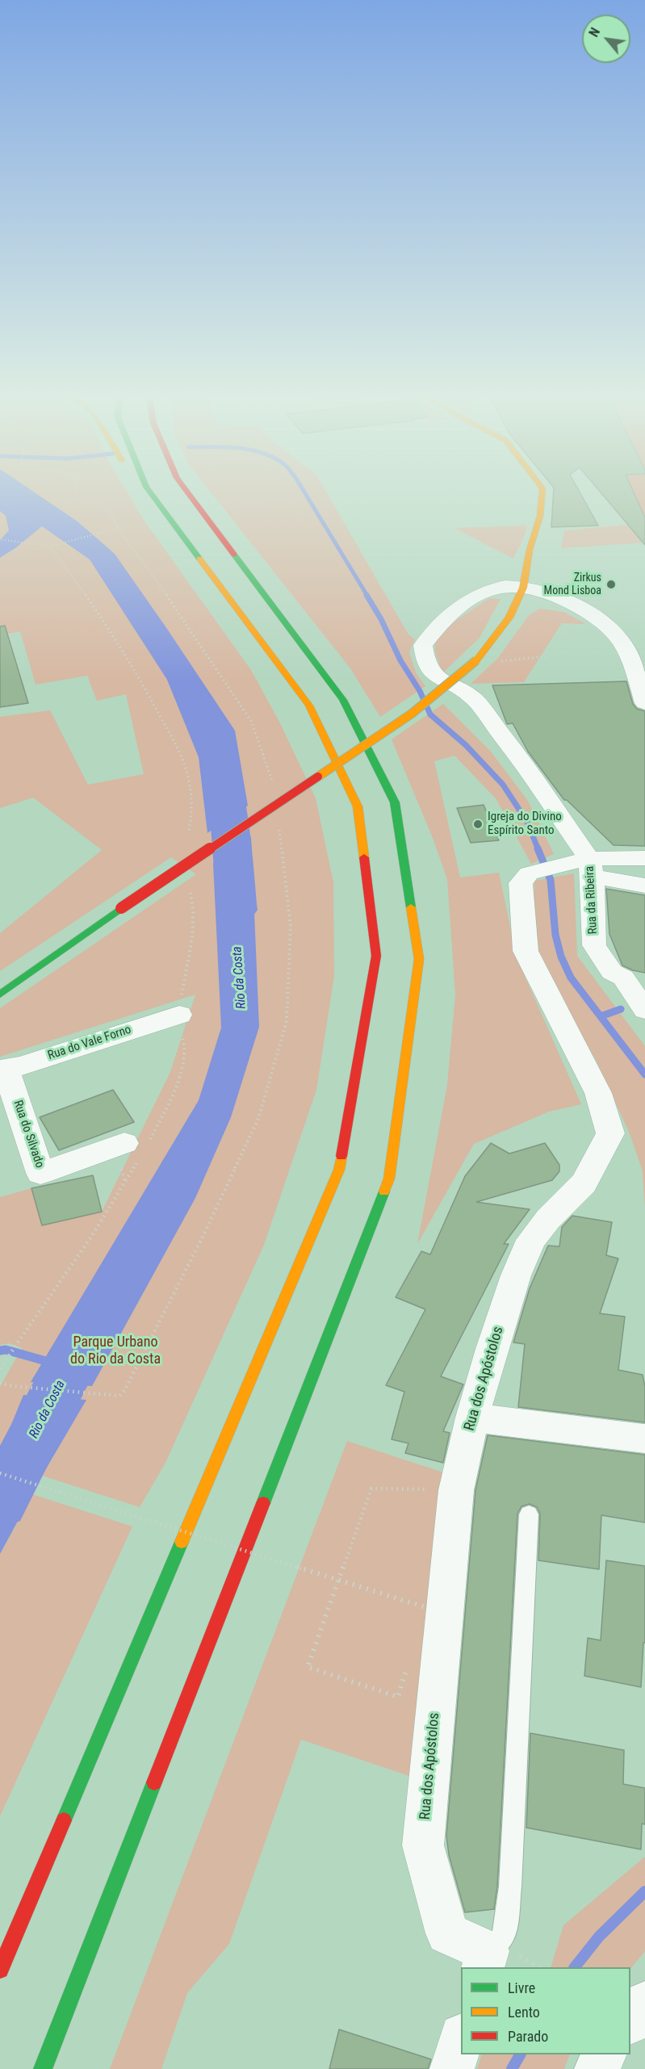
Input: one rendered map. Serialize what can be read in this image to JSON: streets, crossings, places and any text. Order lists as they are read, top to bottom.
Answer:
{
  "streets": {
    "street": [
      "Rua da Ribeira",
      "Rua do Vale Forno",
      "Rua do Silvado",
      "Rua dos Apóstolos"
    ]
  },
  "crossings": [
    ["Rua da Ribeira", "Rua dos Apóstolos"],
    ["Rua do Vale Forno", "Rua do Silvado"]
  ],
  "water": ["Rio da Costa"],
  "parks": ["Parque Urbano do Rio da Costa"],
  "places": ["Zirkus Mond Lisboa", "Igreja do Divino Espírito Santo"],
  "legend": ["Livre", "Lento", "Parado"],
  "north": "top left"
}
